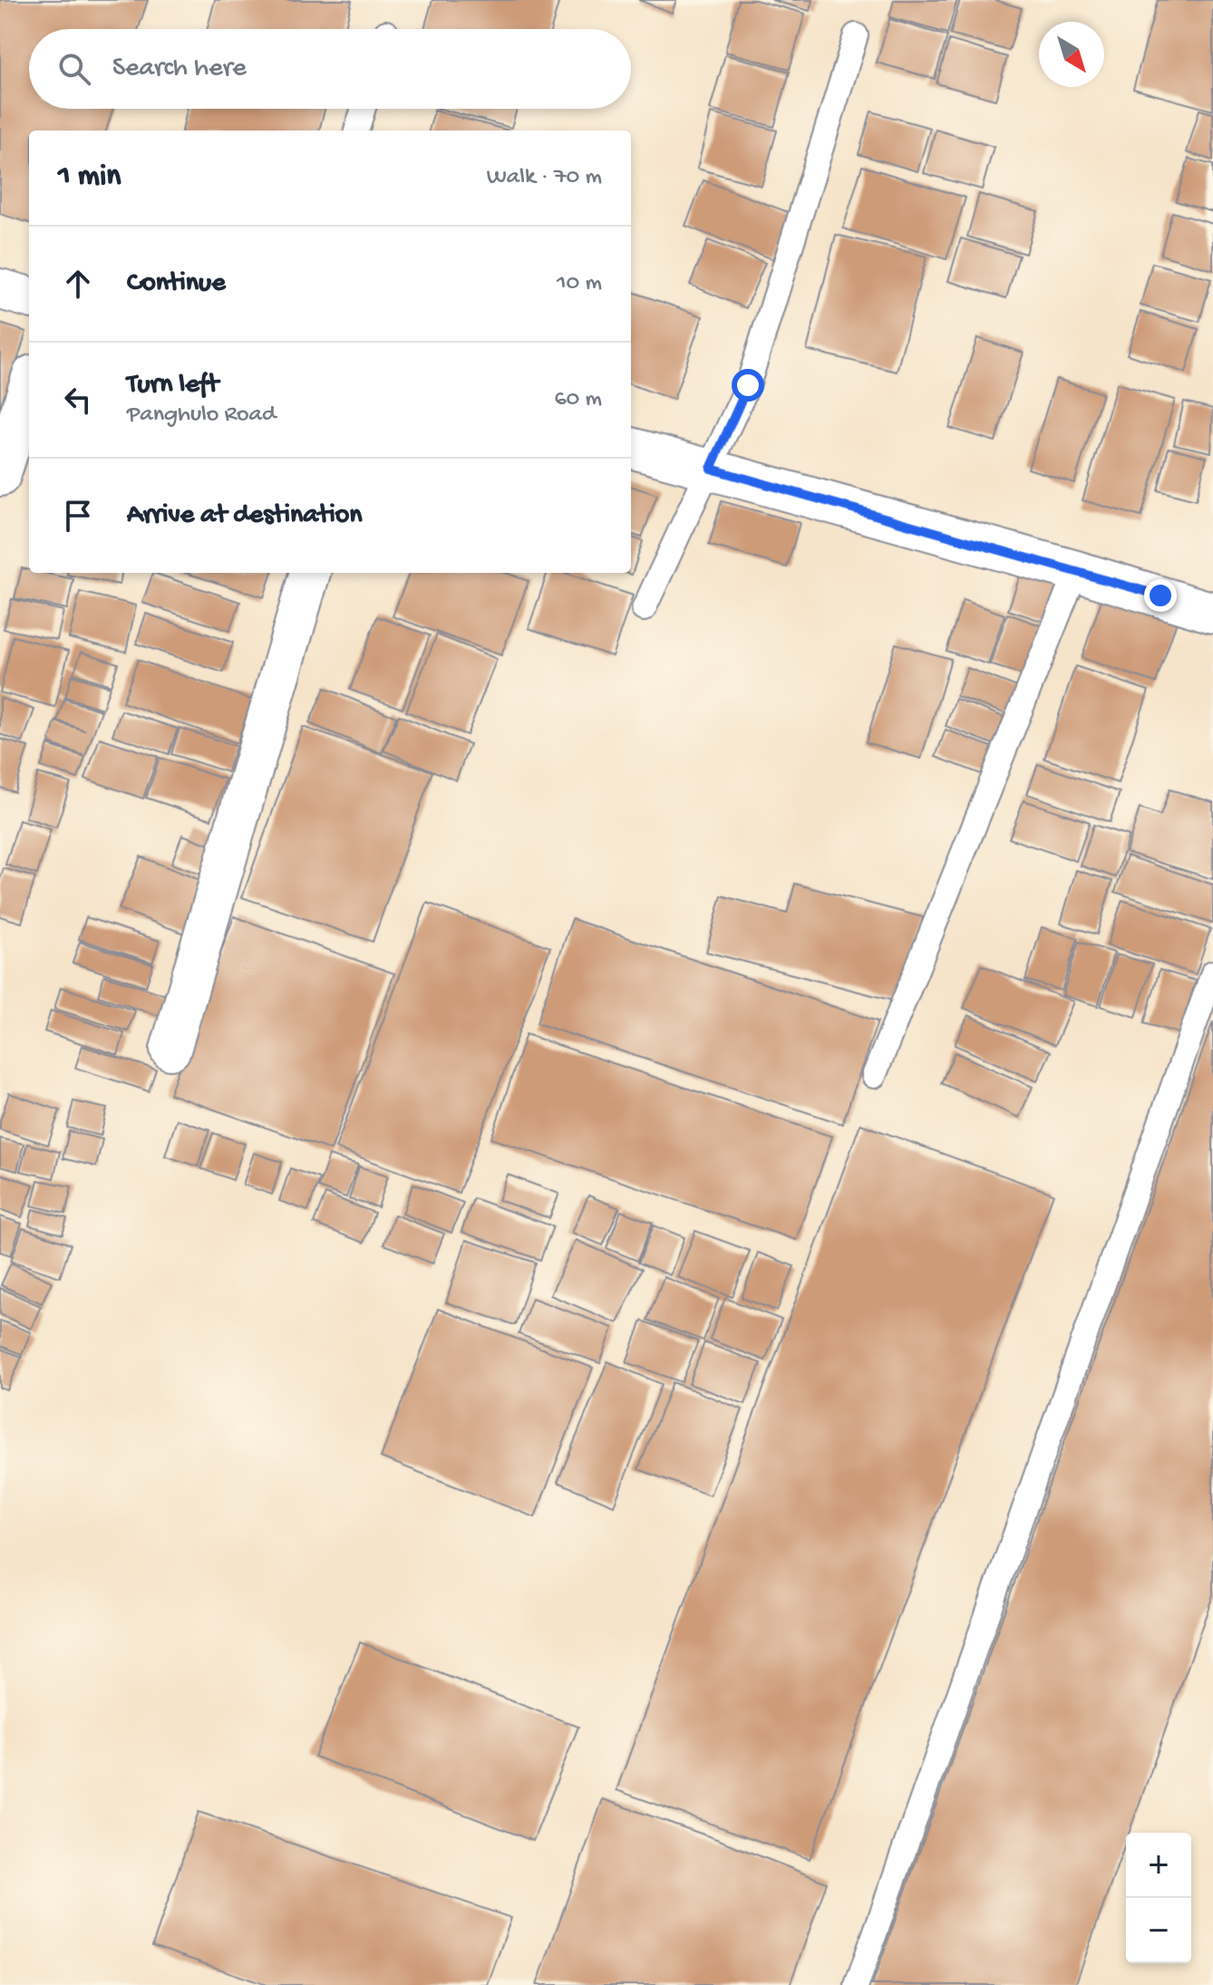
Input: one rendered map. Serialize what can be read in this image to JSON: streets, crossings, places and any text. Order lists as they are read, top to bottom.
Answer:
{
  "north": "bottom right",
  "page": {
    "search": "Search here",
    "heading": ["1 min", "Walk · 70 m"],
    "list": [
      ["Continue", "10 m"],
      ["Turn left", "Panghulo Road", "60 m"],
      "Arrive at destination"
    ],
    "map_buttons": ["+", "−"]
  }
}
